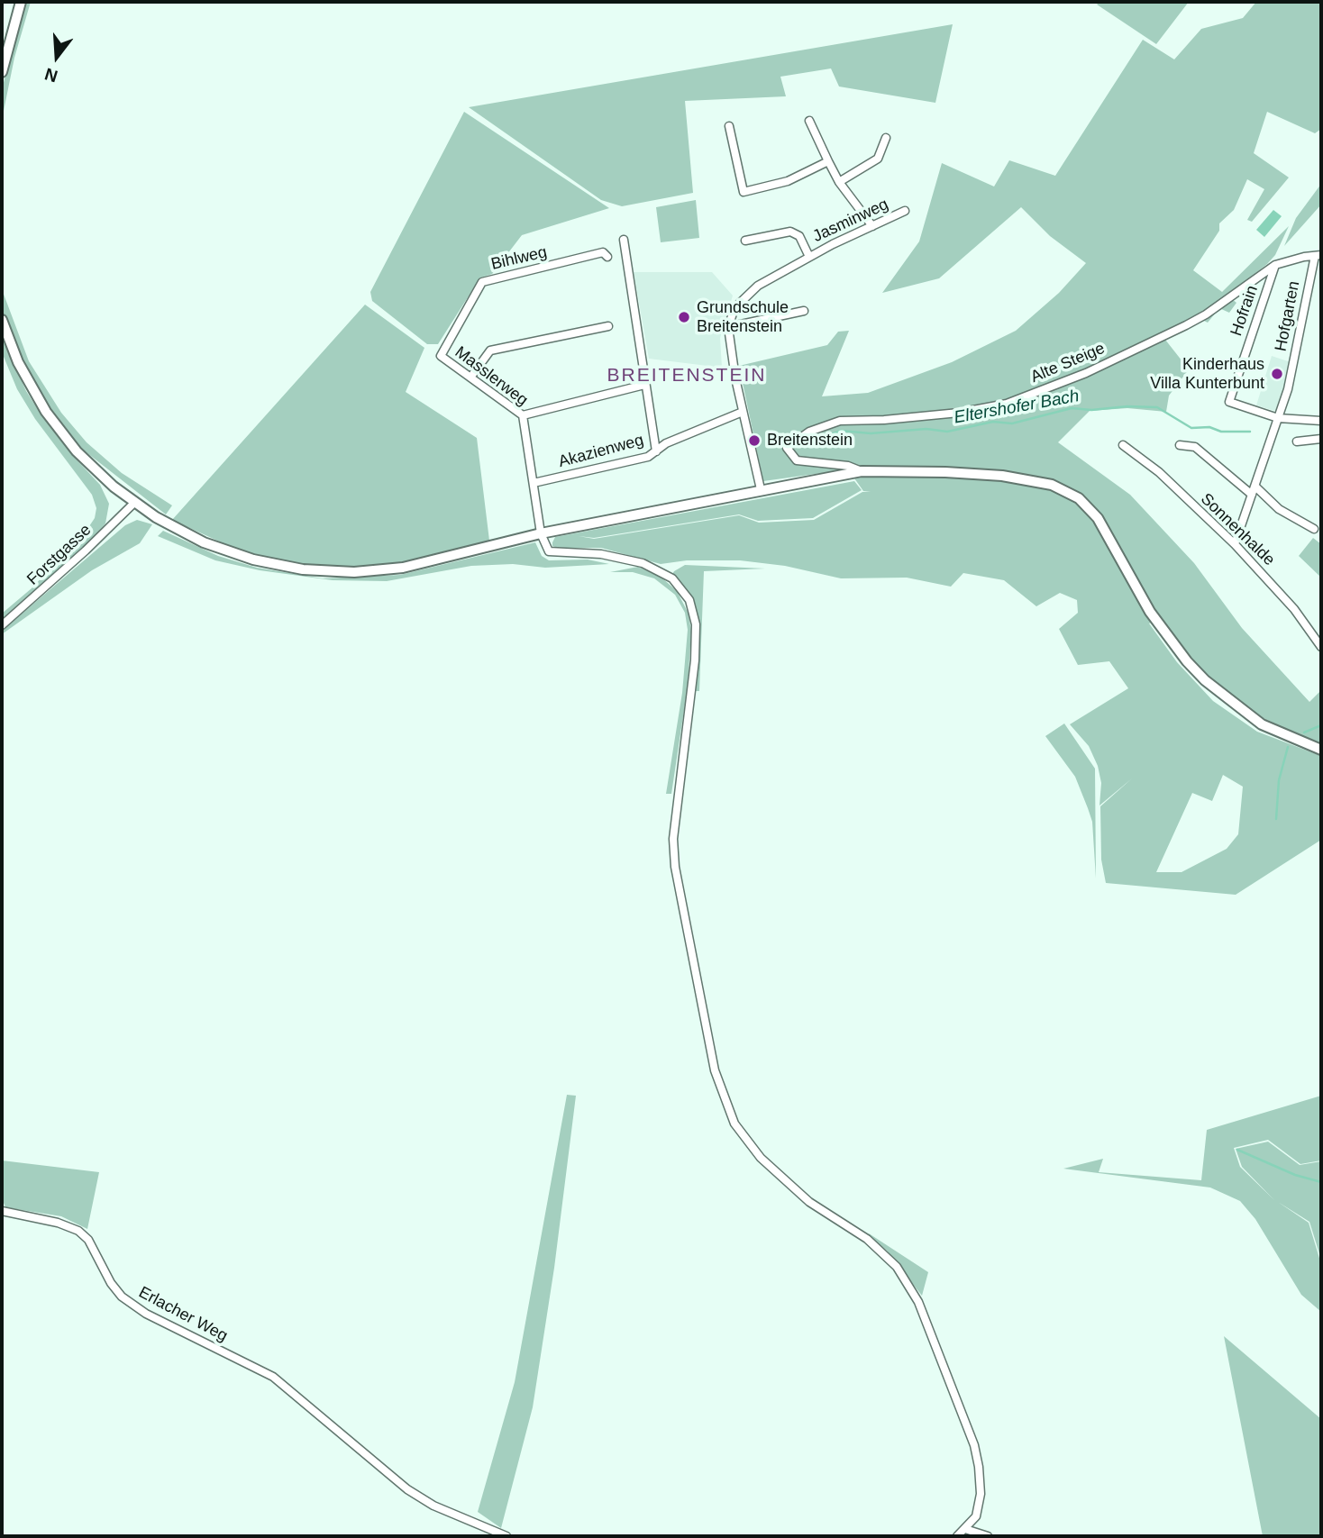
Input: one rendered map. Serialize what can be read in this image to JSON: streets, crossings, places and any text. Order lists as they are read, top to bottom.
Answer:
{
  "streets": {
    "street": [
      "Jasminweg",
      "Bihlweg",
      "Hofrain",
      "Hofgarten",
      "Alte Steige",
      "Masslerweg",
      "Akazienweg",
      "Sonnenhalde",
      "Forstgasse",
      "Erlacher Weg"
    ]
  },
  "crossings": [
    ["Bihlweg", "Masslerweg"],
    ["Hofrain", "Hofgarten"],
    ["Hofrain", "Alte Steige"],
    ["Hofgarten", "Sonnenhalde"],
    ["Masslerweg", "Akazienweg"]
  ],
  "districts": ["BREITENSTEIN"],
  "water": ["Eltershofer Bach"],
  "places": ["Grundschule Breitenstein", "Kinderhaus Villa Kunterbunt", "Breitenstein"],
  "north": "bottom"
}
